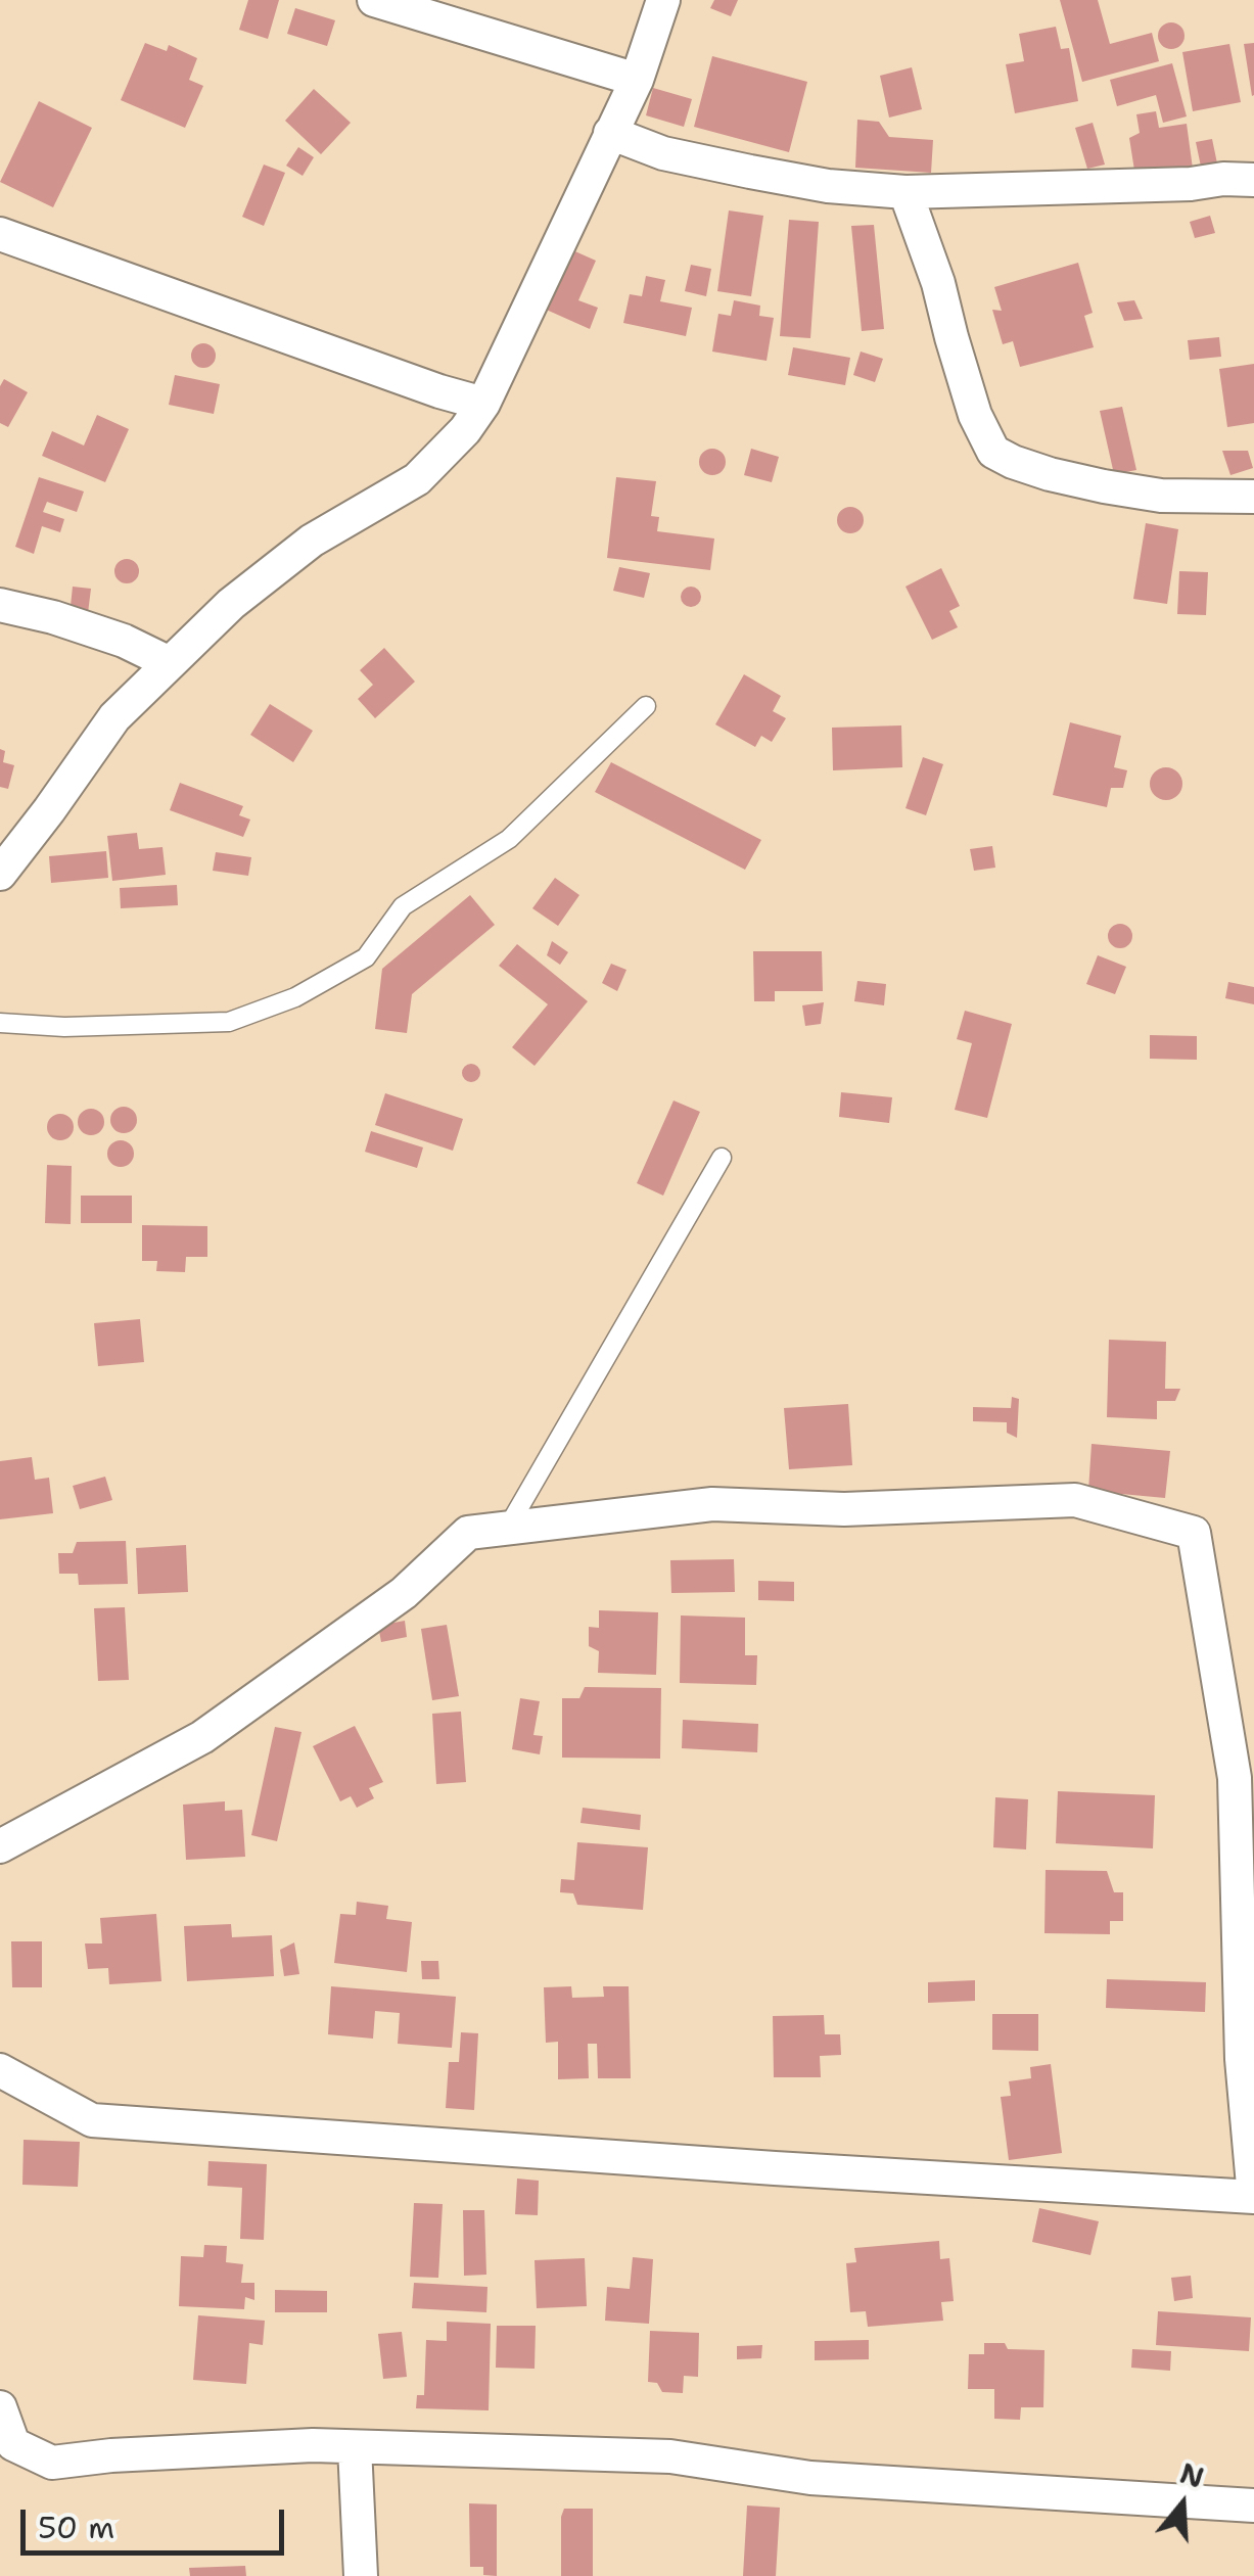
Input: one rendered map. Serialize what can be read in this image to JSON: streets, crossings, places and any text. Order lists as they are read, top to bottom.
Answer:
{
  "scale_bar": "50 m",
  "north": "top"
}
